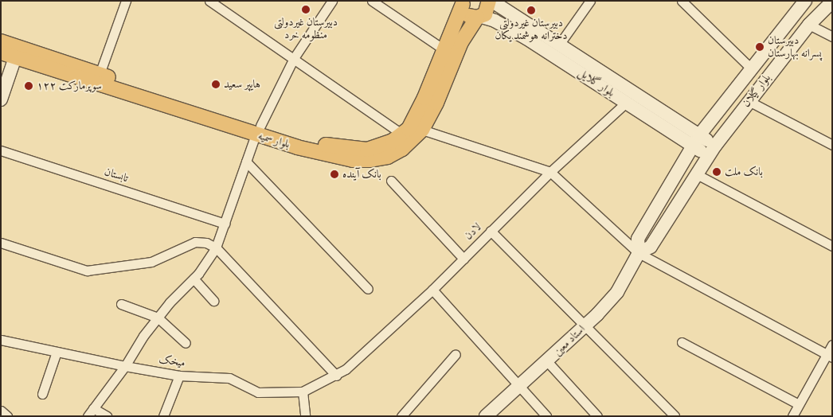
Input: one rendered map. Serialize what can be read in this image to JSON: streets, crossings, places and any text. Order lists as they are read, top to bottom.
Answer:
{
  "streets": {
    "main road": [
      "بلوار گلایل",
      "بلوار گیلان",
      "بلوار سمیه",
      "استاد معین"
    ],
    "street": ["تابستان", "لادن", "میخک"]
  },
  "crossings": [
    ["بلوار گلایل", "بلوار گیلان"],
    ["بلوار گلایل", "بلوار سمیه"],
    ["بلوار گلایل", "لادن"],
    ["بلوار گلایل", "استاد معین"],
    ["بلوار گیلان", "استاد معین"],
    ["لادن", "میخک"]
  ],
  "places": [
    "دبیرستان غیردولتی منظومه خرد",
    "دبیرستان غیردولتی دخترانه هوشمند یکان",
    "دبیرستان پسرانه بهارستان",
    "هایپر سعید",
    "سوپرمارکت ۱۲۲",
    "بانک ملت",
    "بانک آینده"
  ]
}
